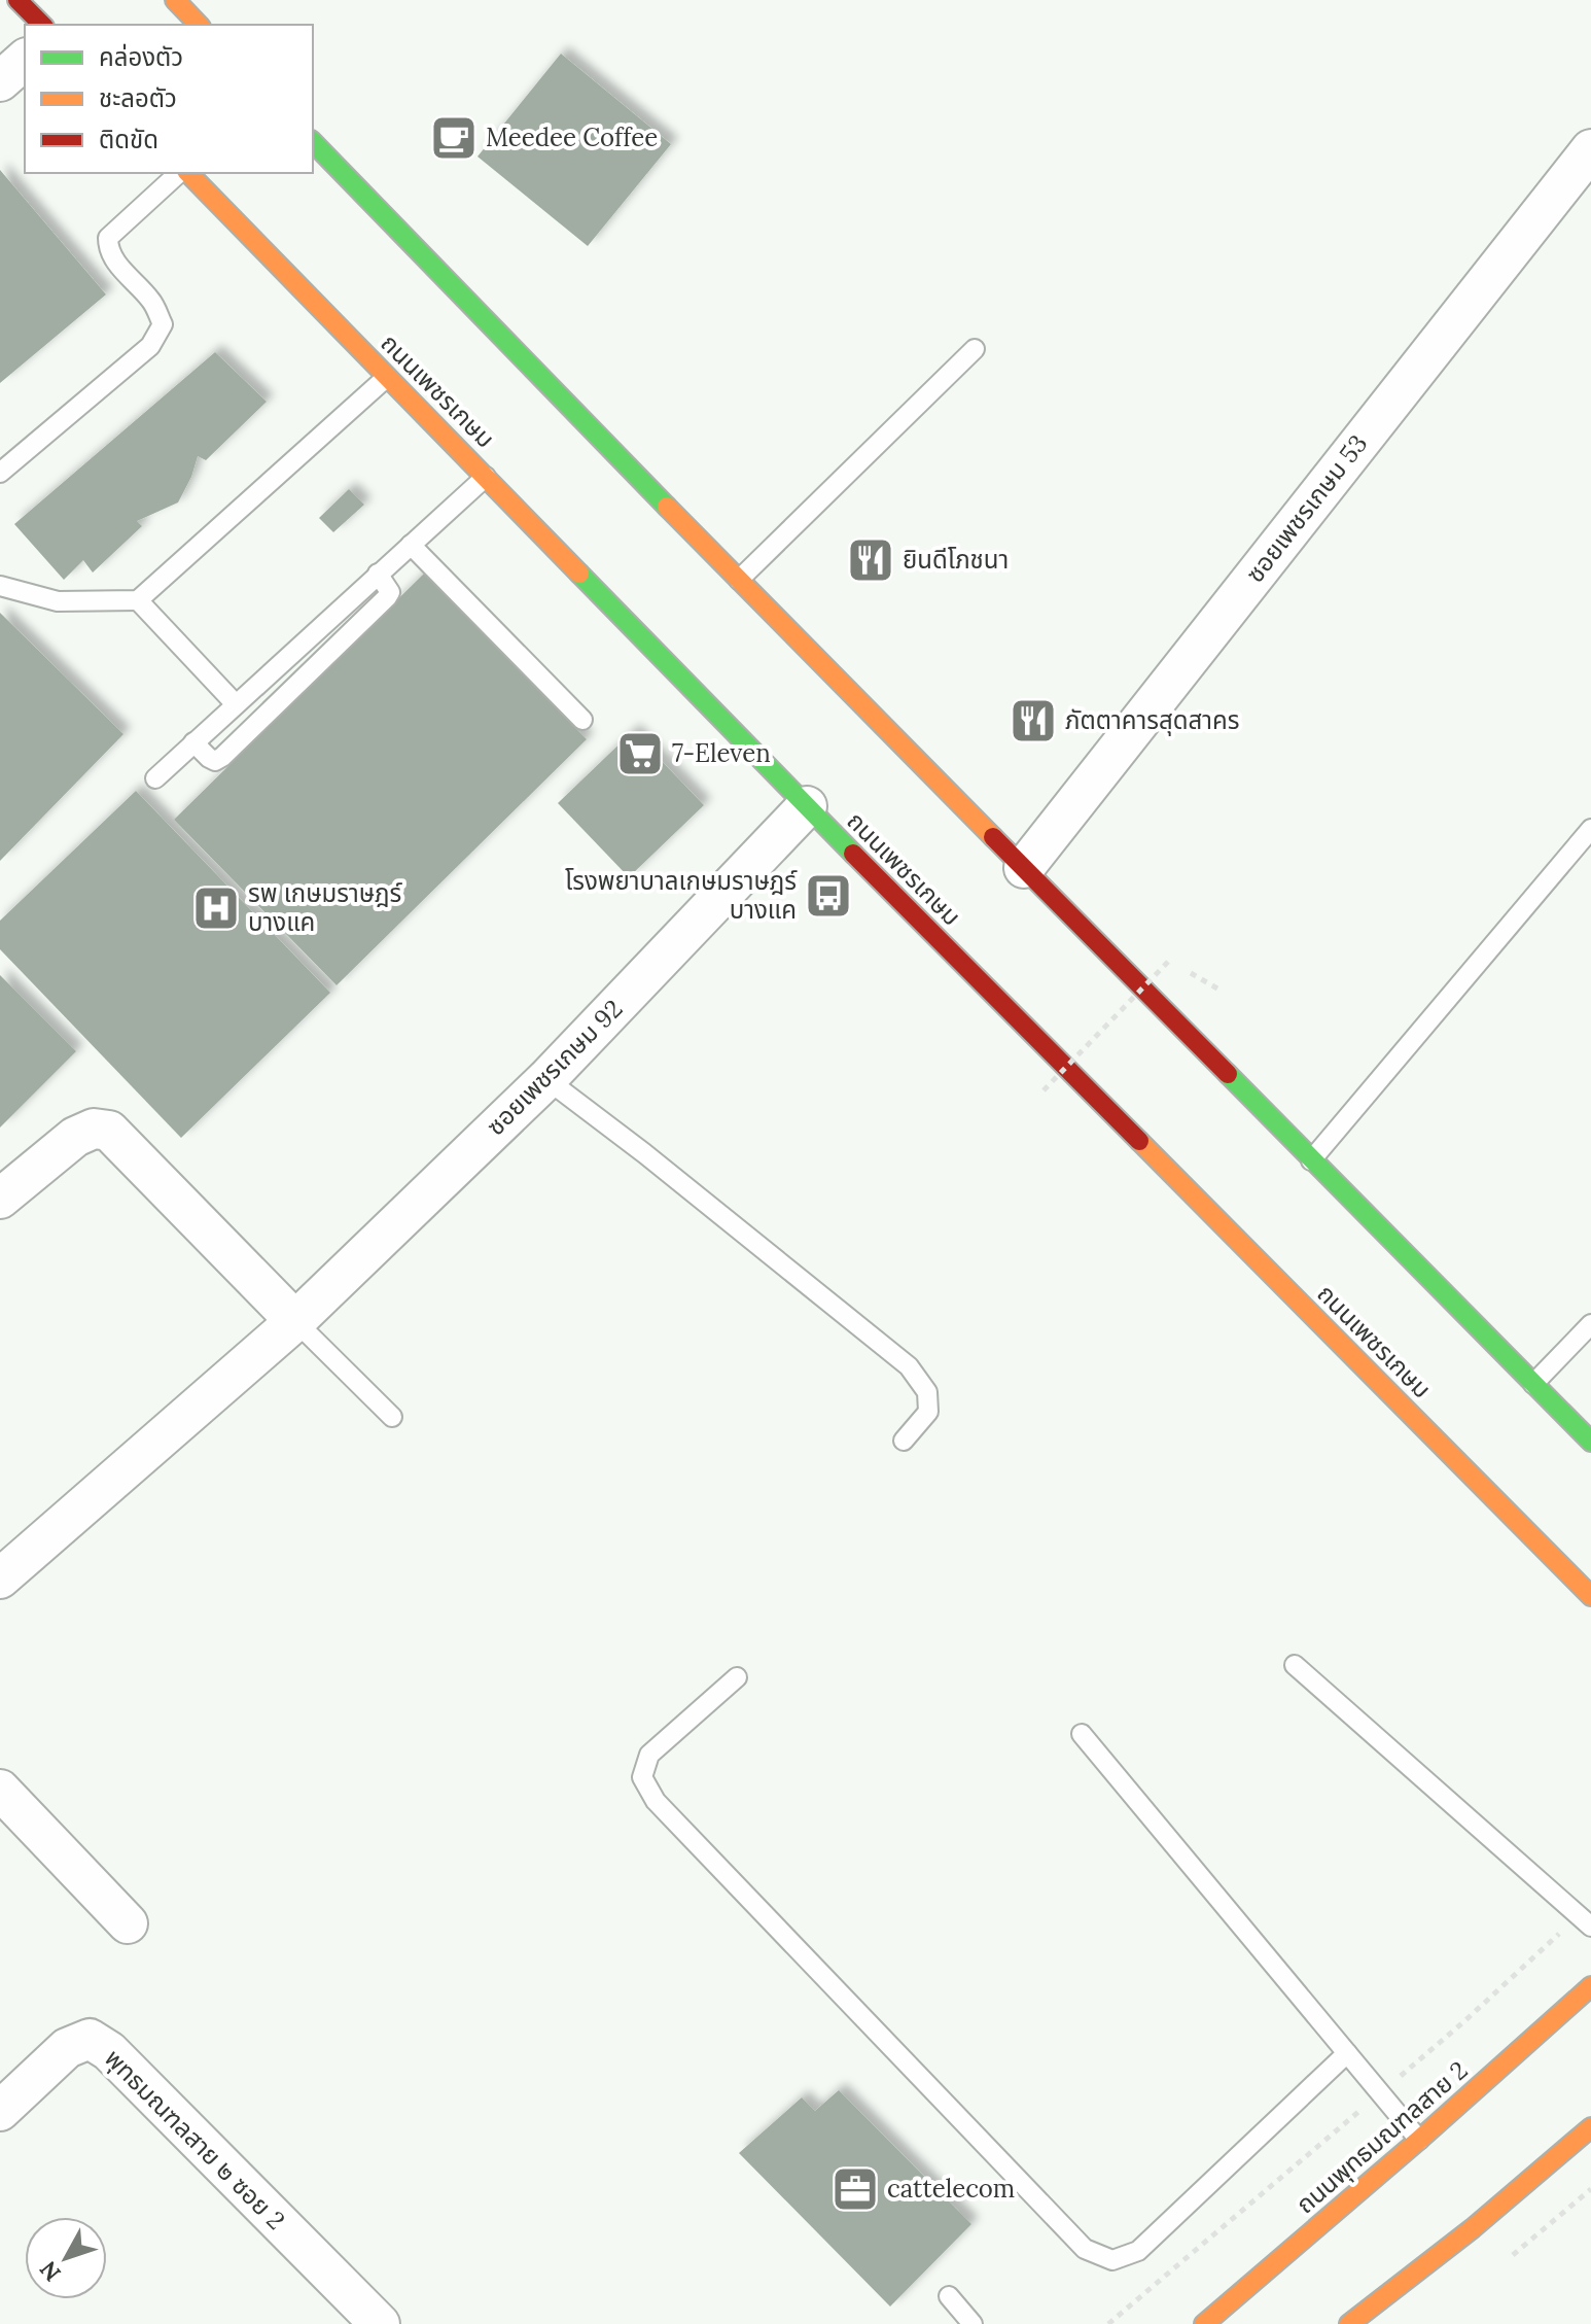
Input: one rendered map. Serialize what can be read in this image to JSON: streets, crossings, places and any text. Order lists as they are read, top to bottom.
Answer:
{
  "streets": {
    "main road": ["ถนนเพชรเกษม", "ถนนพุทธมณฑลสาย 2"],
    "street": ["ซอยเพชรเกษม 53", "ซอยเพชรเกษม 92", "พุทธมณฑลสาย ๒ ซอย 2"]
  },
  "crossings": [
    ["ถนนเพชรเกษม", "ซอยเพชรเกษม 92"]
  ],
  "places": {
    "cafe": ["Meedee Coffee"],
    "restaurant": ["ยินดีโภชนา", "ภัตตาคารสุดสาคร"],
    "supermarket": ["7-Eleven"],
    "bus stop": ["โรงพยาบาลเกษมราษฎร์ บางแค"],
    "hospital": ["รพ เกษมราษฎร์ บางแค"],
    "office": ["cattelecom"]
  },
  "legend": ["คล่องตัว", "ชะลอตัว", "ติดขัด"],
  "north": "bottom left"
}
